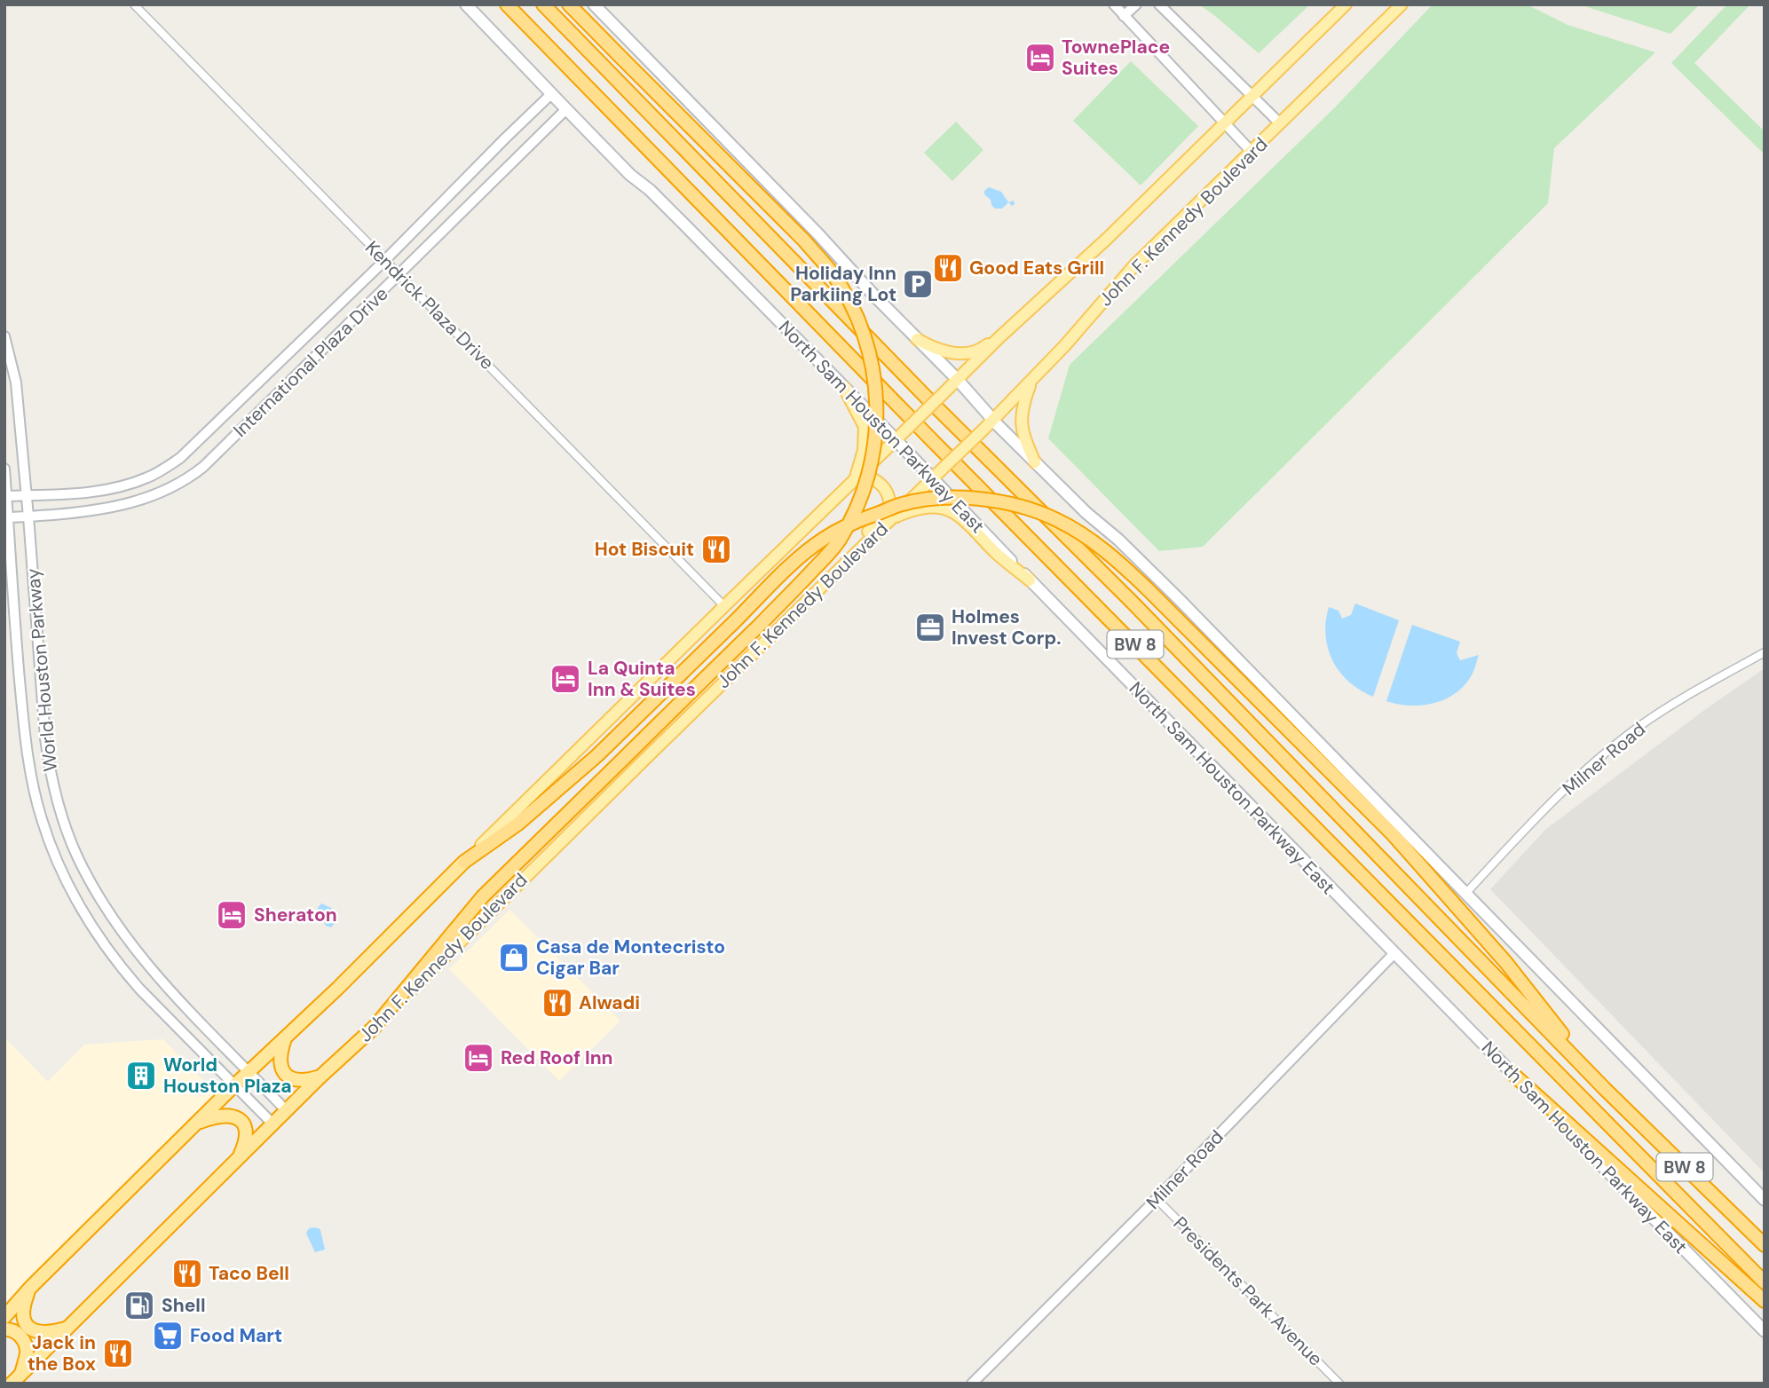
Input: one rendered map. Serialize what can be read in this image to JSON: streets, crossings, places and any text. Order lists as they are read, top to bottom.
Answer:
{
  "streets": {
    "highway": ["John F. Kennedy Boulevard", "North Sam Houston Parkway East", "BW 8"],
    "street": [
      "Kendrick Plaza Drive",
      "International Plaza Drive",
      "World Houston Parkway",
      "Milner Road",
      "Presidents Park Avenue"
    ]
  },
  "crossings": [
    ["John F. Kennedy Boulevard", "North Sam Houston Parkway East"],
    ["John F. Kennedy Boulevard", "World Houston Parkway"],
    ["Kendrick Plaza Drive", "International Plaza Drive"],
    ["International Plaza Drive", "North Sam Houston Parkway East"],
    ["International Plaza Drive", "World Houston Parkway"],
    ["North Sam Houston Parkway East", "Milner Road"],
    ["Milner Road", "Presidents Park Avenue"]
  ],
  "places": {
    "hotel": [
      "TownePlace Suites",
      "La Quinta Inn & Suites",
      "Sheraton",
      "Red Roof Inn"
    ],
    "restaurant": [
      "Good Eats Grill",
      "Hot Biscuit",
      "Alwadi",
      "Taco Bell",
      "Jack in the Box"
    ],
    "parking": ["Holiday Inn Parkiing Lot"],
    "office": ["Holmes Invest Corp."],
    "shop": ["Casa de Montecristo Cigar Bar"],
    "building": ["World Houston Plaza"],
    "fuel station": ["Shell"],
    "supermarket": ["Food Mart"]
  }
}
